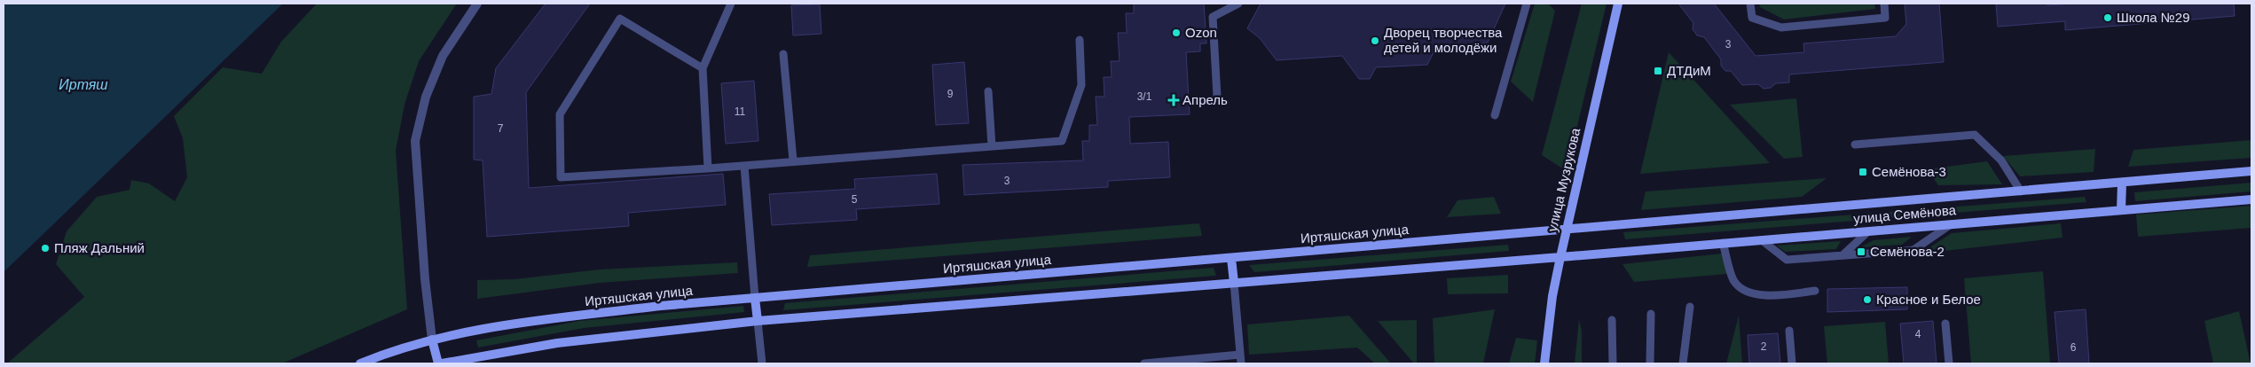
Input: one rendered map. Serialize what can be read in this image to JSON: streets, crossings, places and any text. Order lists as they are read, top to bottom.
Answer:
{
  "streets": {
    "street": ["улица Музрукова", "улица Семёнова", "Иртяшская улица"]
  },
  "crossings": [
    ["улица Музрукова", "улица Семёнова"],
    ["улица Музрукова", "Иртяшская улица"],
    ["улица Семёнова", "Иртяшская улица"]
  ],
  "water": ["Иртяш"],
  "places": {
    "other": [
      "Школа №29",
      "Ozon",
      "Дворец творчества детей и молодёжи",
      "Пляж Дальний",
      "Красное и Белое"
    ],
    "transit": ["ДТДиМ", "Семёнова-3", "Семёнова-2"],
    "health": ["Апрель"]
  },
  "house_numbers": [
    "3",
    "9",
    "3/1",
    "11",
    "7",
    "3",
    "5",
    "4",
    "2",
    "6"
  ]
}
